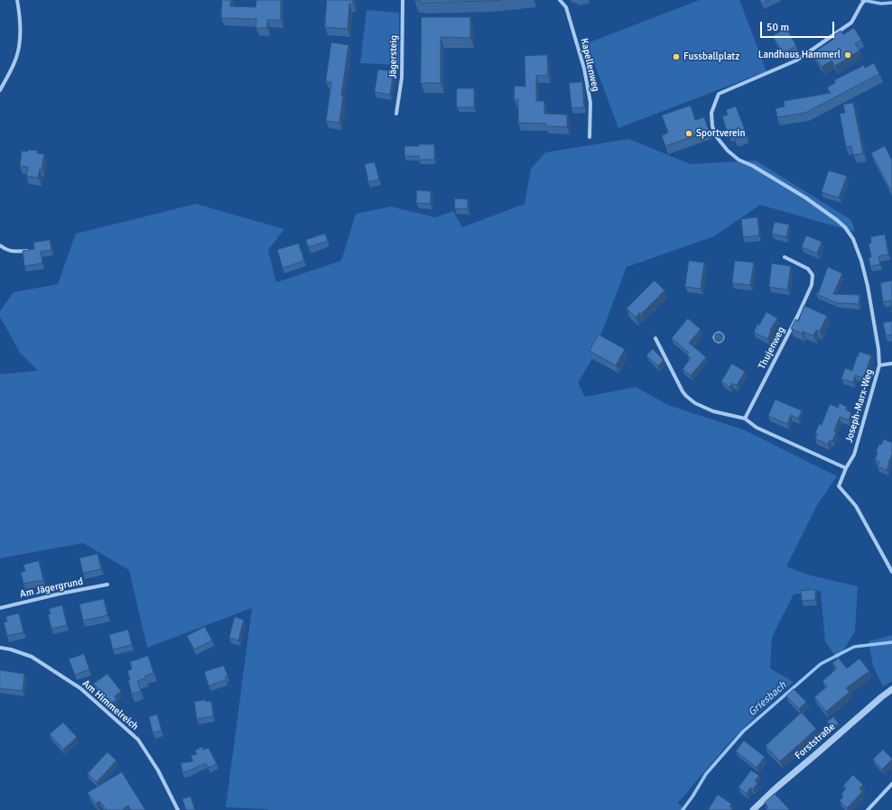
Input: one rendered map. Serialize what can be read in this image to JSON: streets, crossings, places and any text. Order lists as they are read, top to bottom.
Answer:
{
  "streets": {
    "street": [
      "Jägersteig",
      "Kapellenweg",
      "Thujenweg",
      "Joseph-Marx-Weg",
      "Am Jägergrund",
      "Am Himmelreich",
      "Forststraße"
    ]
  },
  "water": ["Griesbach"],
  "places": ["Landhaus Hammerl", "Fussballplatz", "Sportverein"],
  "scale_bar": "50 m"
}
